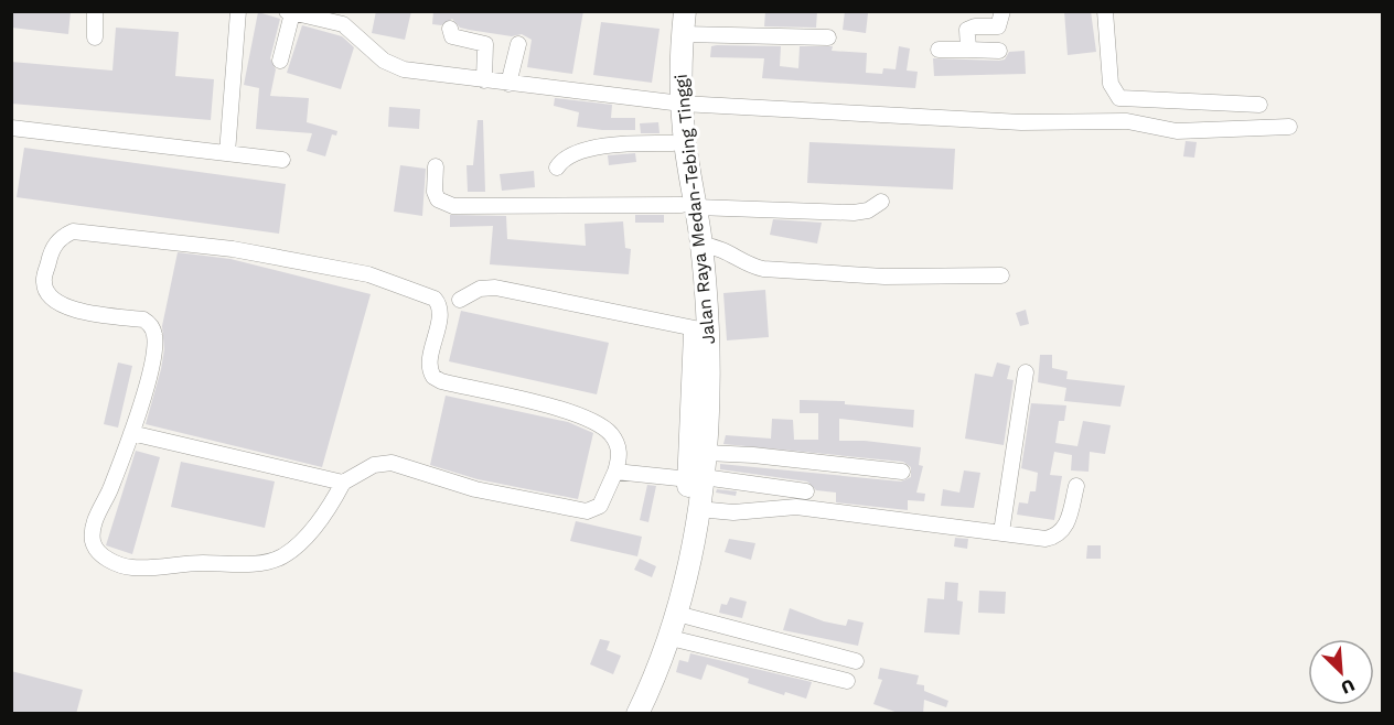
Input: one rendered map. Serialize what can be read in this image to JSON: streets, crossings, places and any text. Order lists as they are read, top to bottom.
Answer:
{
  "streets": {
    "highway": ["Jalan Raya Medan-Tebing Tinggi"]
  },
  "north": "bottom right"
}
